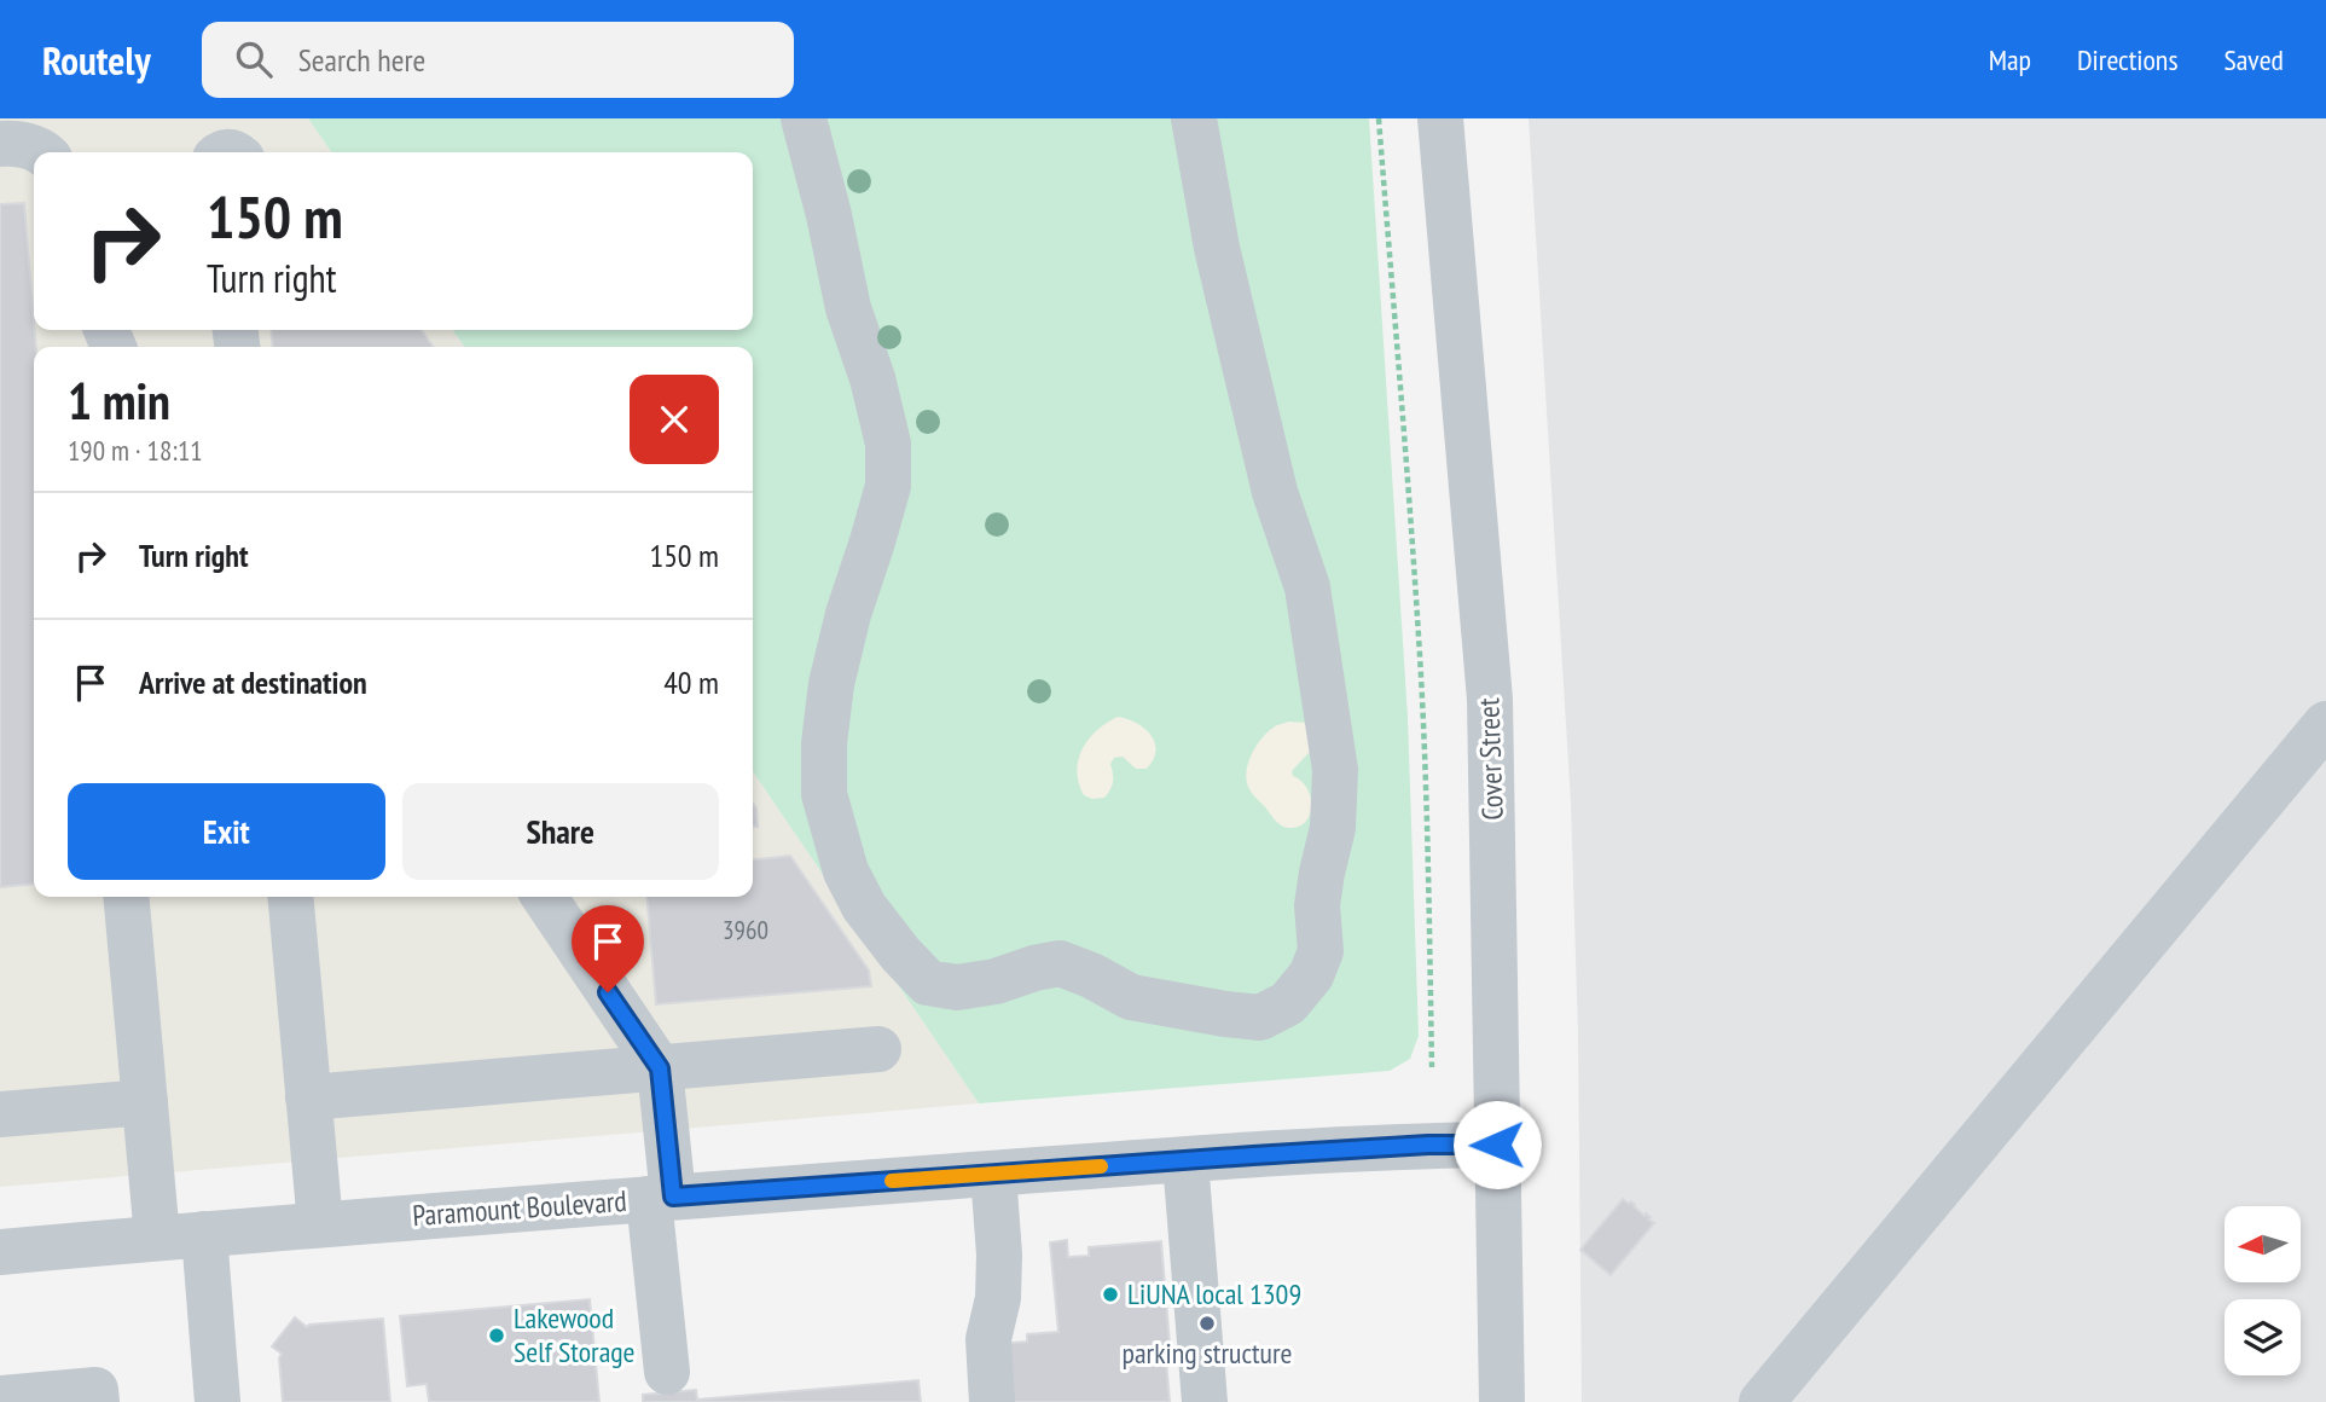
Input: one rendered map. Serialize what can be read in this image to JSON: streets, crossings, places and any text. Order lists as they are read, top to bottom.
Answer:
{
  "streets": {
    "street": ["Cover Street", "Paramount Boulevard"]
  },
  "crossings": [
    ["Cover Street", "Paramount Boulevard"]
  ],
  "places": ["LiUNA local 1309", "parking structure", "Lakewood Self Storage"],
  "house_numbers": ["3960"],
  "north": "left",
  "page": {
    "header": "Routely",
    "search": "Search here",
    "nav": ["Map", "Directions", "Saved"],
    "turn": ["150 m", "Turn right"],
    "heading": ["1 min", "190 m · 18:11"],
    "list": [
      {
        "name": "Turn right",
        "value": "150 m"
      },
      {
        "name": "Arrive at destination",
        "value": "40 m"
      }
    ],
    "buttons": ["Exit", "Share"]
  }
}
